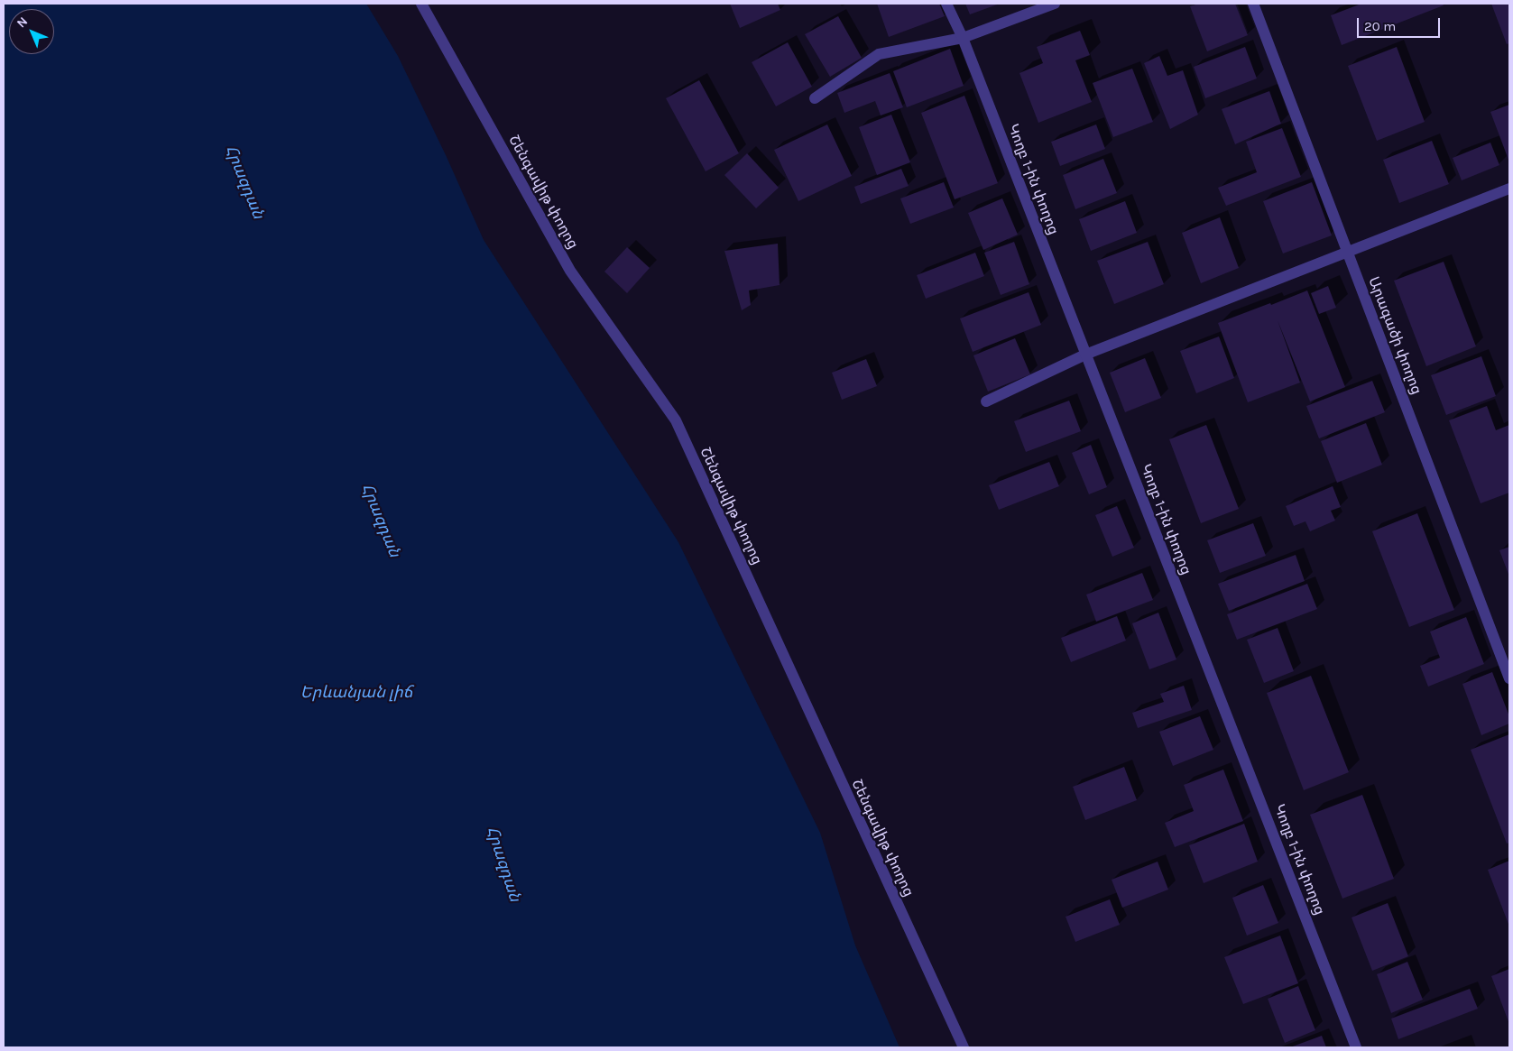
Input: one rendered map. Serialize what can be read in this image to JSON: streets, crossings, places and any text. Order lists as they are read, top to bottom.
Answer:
{
  "streets": {
    "street": ["Կողբ 1-ին փողոց", "Շենգավիթ փողոց", "Արագածի փողոց"]
  },
  "water": ["Հրազդան", "Երևանյան լիճ"],
  "scale_bar": "20 m",
  "north": "top left"
}
